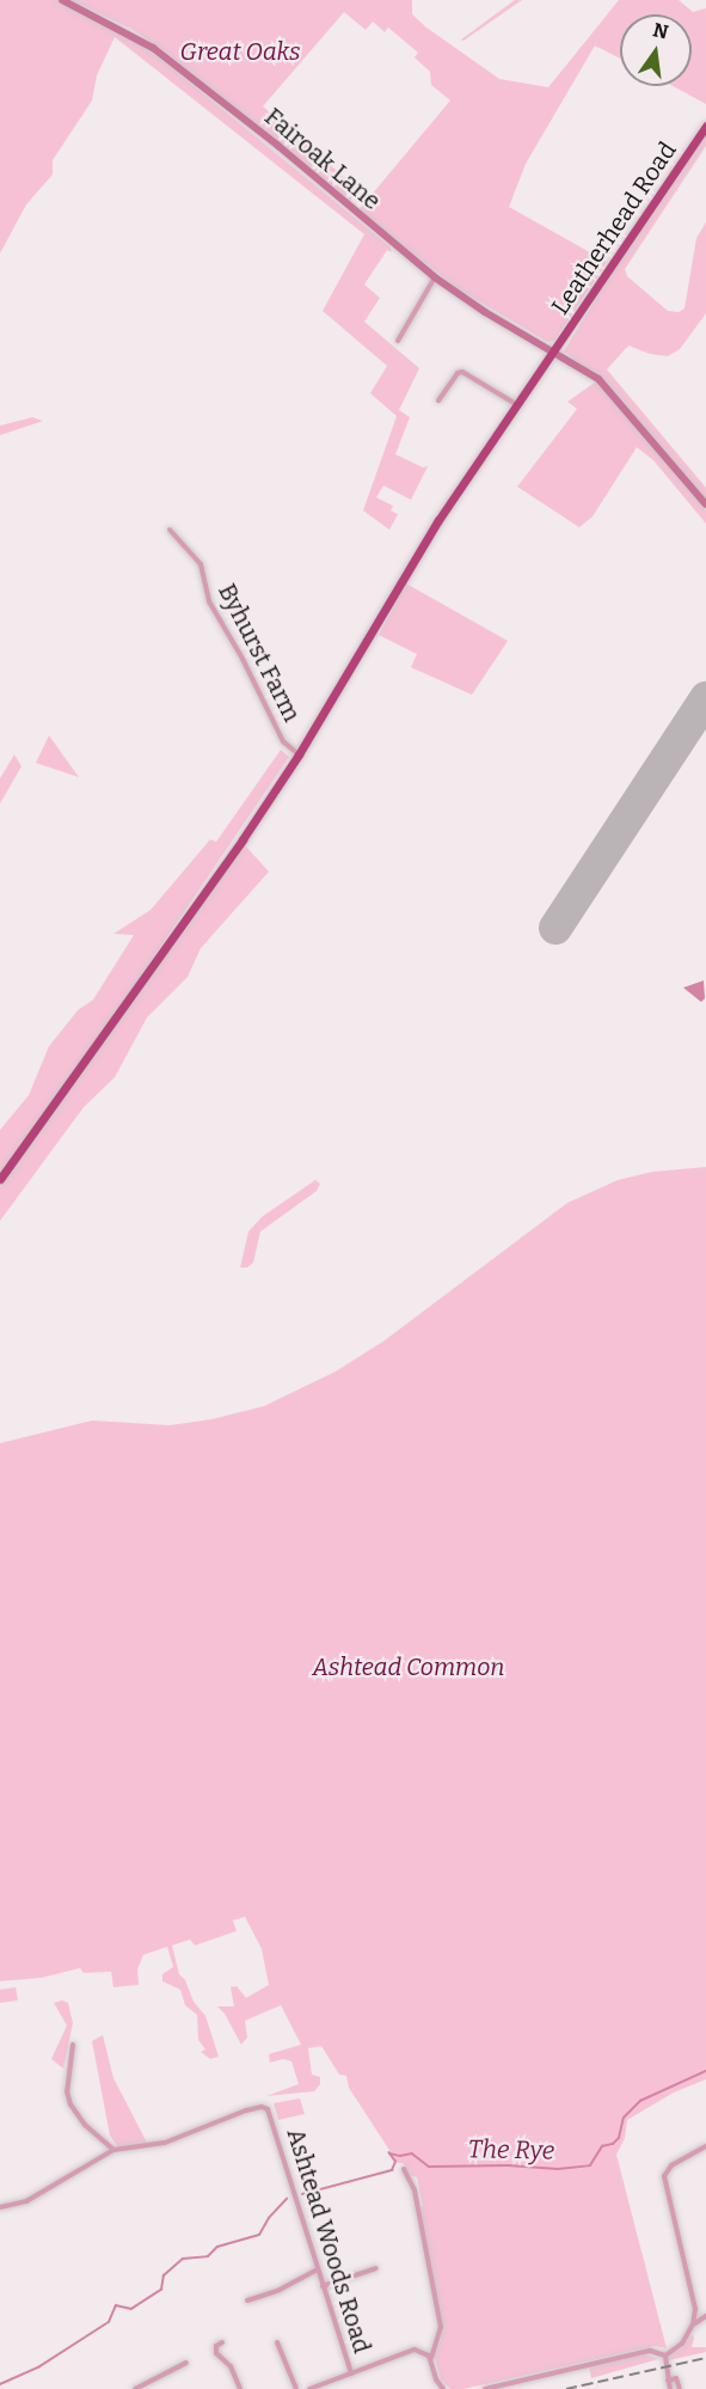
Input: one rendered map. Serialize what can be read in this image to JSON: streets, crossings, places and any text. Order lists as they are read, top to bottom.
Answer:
{
  "streets": {
    "highway": ["Leatherhead Road"],
    "main road": ["Fairoak Lane"],
    "street": ["Byhurst Farm", "Ashtead Woods Road"]
  },
  "crossings": [
    ["Fairoak Lane", "Leatherhead Road"],
    ["Leatherhead Road", "Byhurst Farm"]
  ],
  "water": ["The Rye"],
  "parks": ["Great Oaks", "Ashtead Common"],
  "north": "top"
}
